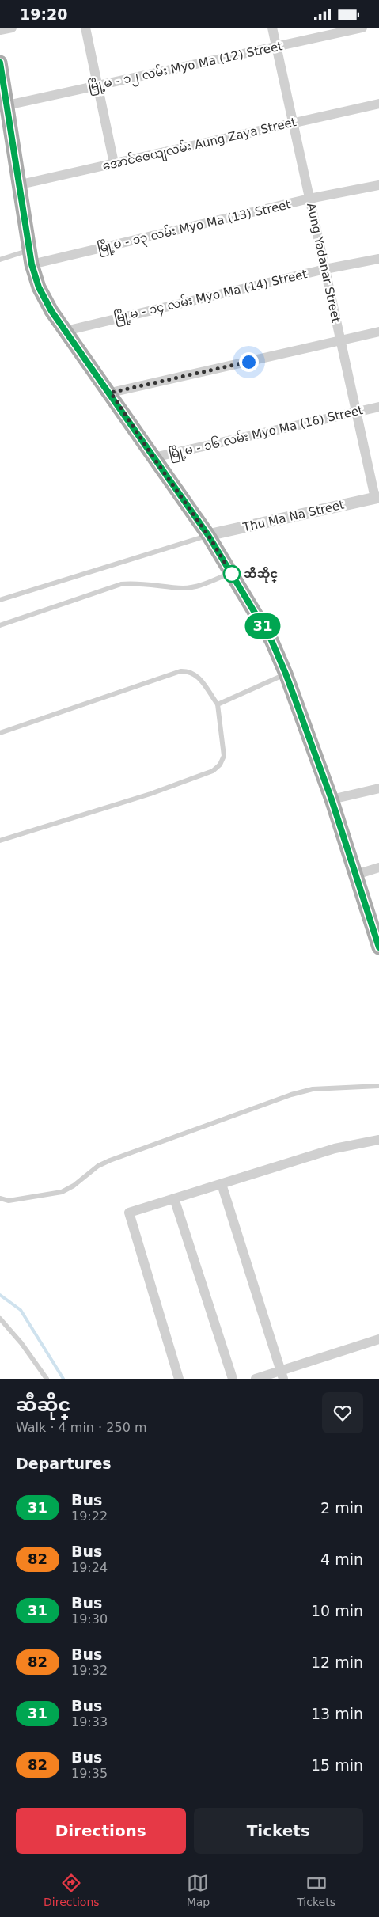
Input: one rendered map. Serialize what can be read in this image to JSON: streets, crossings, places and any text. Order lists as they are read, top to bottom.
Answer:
{
  "streets": {
    "street": [
      "မြို့မ - ၁၂ လမ်း Myo Ma (12) Street",
      "အောင်ဇေယျလမ်း Aung Zaya Street",
      "မြို့မ - ၁၃ လမ်း Myo Ma (13) Street",
      "Aung Yadanar Street",
      "မြို့မ - ၁၄ လမ်း Myo Ma (14) Street",
      "မြို့မ - ၁၆ လမ်း Myo Ma (16) Street",
      "Thu Ma Na Street"
    ]
  },
  "crossings": [
    ["မြို့မ - ၁၂ လမ်း Myo Ma (12) Street", "Aung Yadanar Street"],
    ["အောင်ဇေယျလမ်း Aung Zaya Street", "Aung Yadanar Street"],
    ["မြို့မ - ၁၃ လမ်း Myo Ma (13) Street", "Aung Yadanar Street"],
    ["Aung Yadanar Street", "မြို့မ - ၁၄ လမ်း Myo Ma (14) Street"],
    ["Aung Yadanar Street", "မြို့မ - ၁၆ လမ်း Myo Ma (16) Street"],
    ["Aung Yadanar Street", "Thu Ma Na Street"]
  ],
  "places": ["ဆီဆိုင္"],
  "lines": ["bus line 31"],
  "page": {
    "status": "19:20",
    "on_map": "31",
    "heading": [
      ["ဆီဆိုင္", "Walk · 4 min · 250 m"],
      "Departures"
    ],
    "list": [
      {
        "mark": "31",
        "name": "Bus",
        "note": "19:22",
        "value": "2 min"
      },
      {
        "mark": "82",
        "name": "Bus",
        "note": "19:24",
        "value": "4 min"
      },
      {
        "mark": "31",
        "name": "Bus",
        "note": "19:30",
        "value": "10 min"
      },
      {
        "mark": "82",
        "name": "Bus",
        "note": "19:32",
        "value": "12 min"
      },
      {
        "mark": "31",
        "name": "Bus",
        "note": "19:33",
        "value": "13 min"
      },
      {
        "mark": "82",
        "name": "Bus",
        "note": "19:35",
        "value": "15 min"
      }
    ],
    "buttons": ["Directions", "Tickets"],
    "tabs": ["Directions", "Map", "Tickets"]
  }
}
